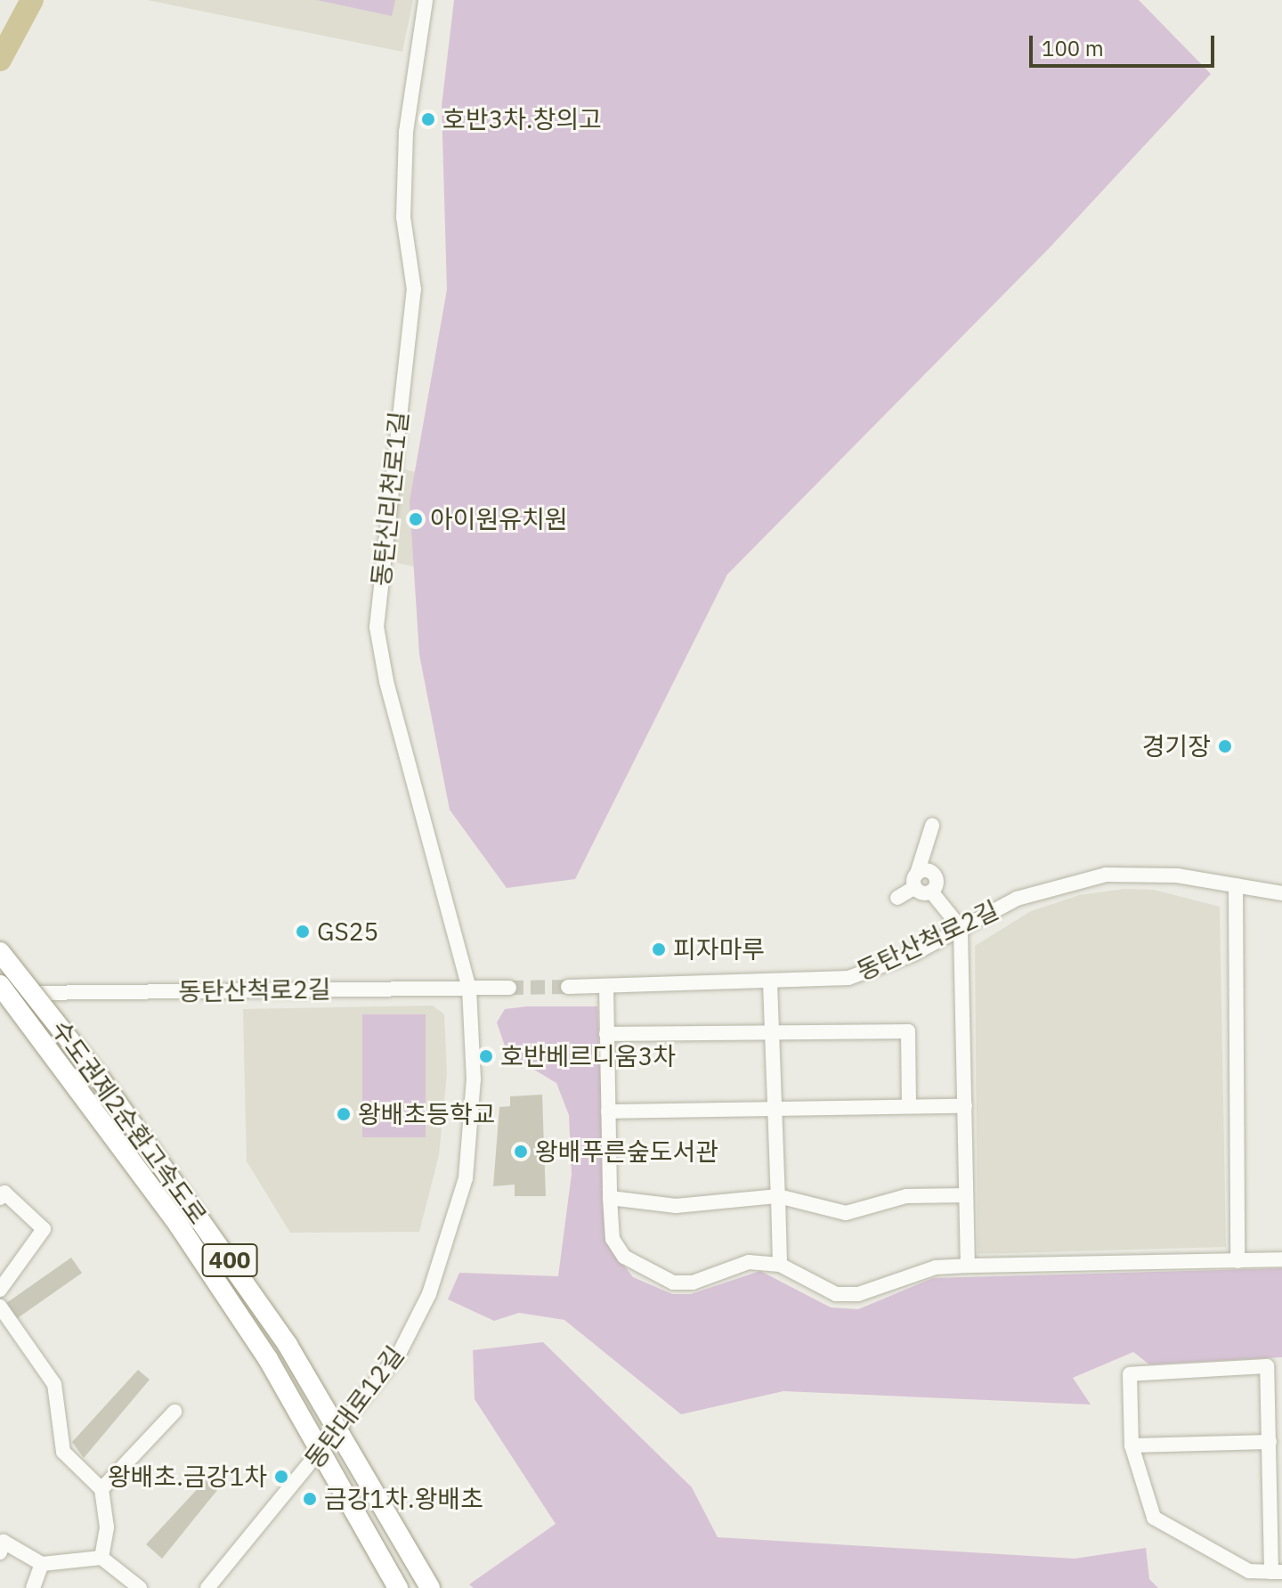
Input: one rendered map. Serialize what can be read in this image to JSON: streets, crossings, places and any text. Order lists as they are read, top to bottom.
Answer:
{
  "streets": {
    "highway": ["수도권제2순환고속도로", "400"],
    "street": ["동탄신리천로1길", "동탄산척로2길", "동탄대로12길"]
  },
  "crossings": [
    ["동탄신리천로1길", "동탄산척로2길"],
    ["동탄신리천로1길", "동탄대로12길"],
    ["동탄산척로2길", "동탄대로12길"]
  ],
  "places": [
    "호반3차.창의고",
    "아이원유치원",
    "경기장",
    "GS25",
    "피자마루",
    "호반베르디움3차",
    "왕배초등학교",
    "왕배푸른숲도서관",
    "왕배초.금강1차",
    "금강1차.왕배초"
  ],
  "scale_bar": "100 m"
}
